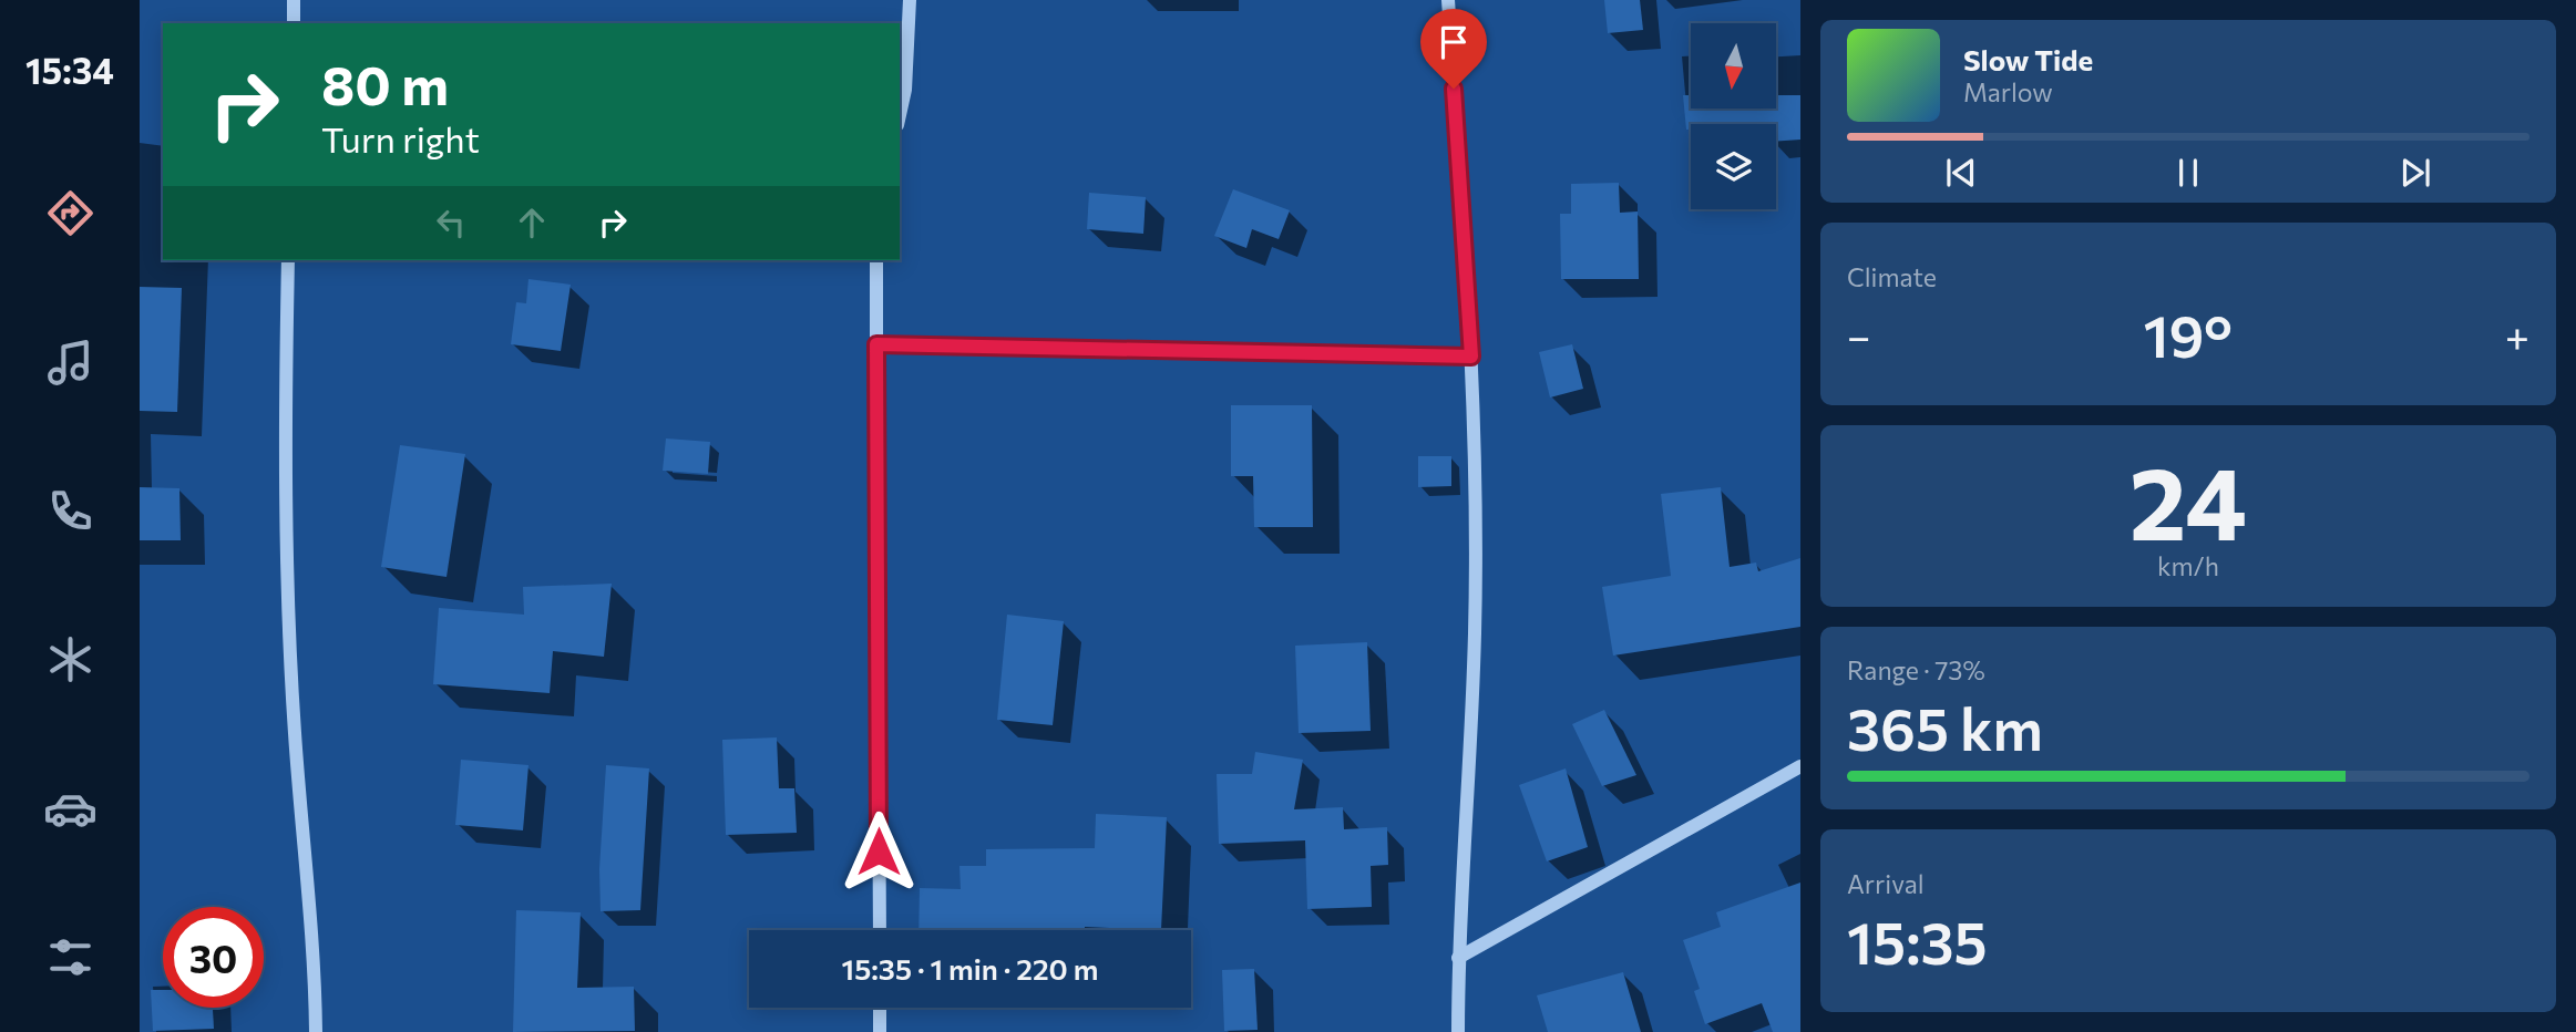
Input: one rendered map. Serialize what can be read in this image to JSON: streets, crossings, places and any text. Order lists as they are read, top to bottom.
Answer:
{
  "north": "bottom",
  "page": {
    "tabs": "15:34",
    "turn": ["80 m", "Turn right"],
    "song": ["Slow Tide", "Marlow"],
    "tile": [
      "Climate",
      ["24", "km/h"],
      ["Range · 73%", "365 km"],
      ["Arrival", "15:35"]
    ],
    "heat": ["−", "19°", "+"],
    "limit": "30",
    "trip": "15:35 · 1 min · 220 m"
  }
}
